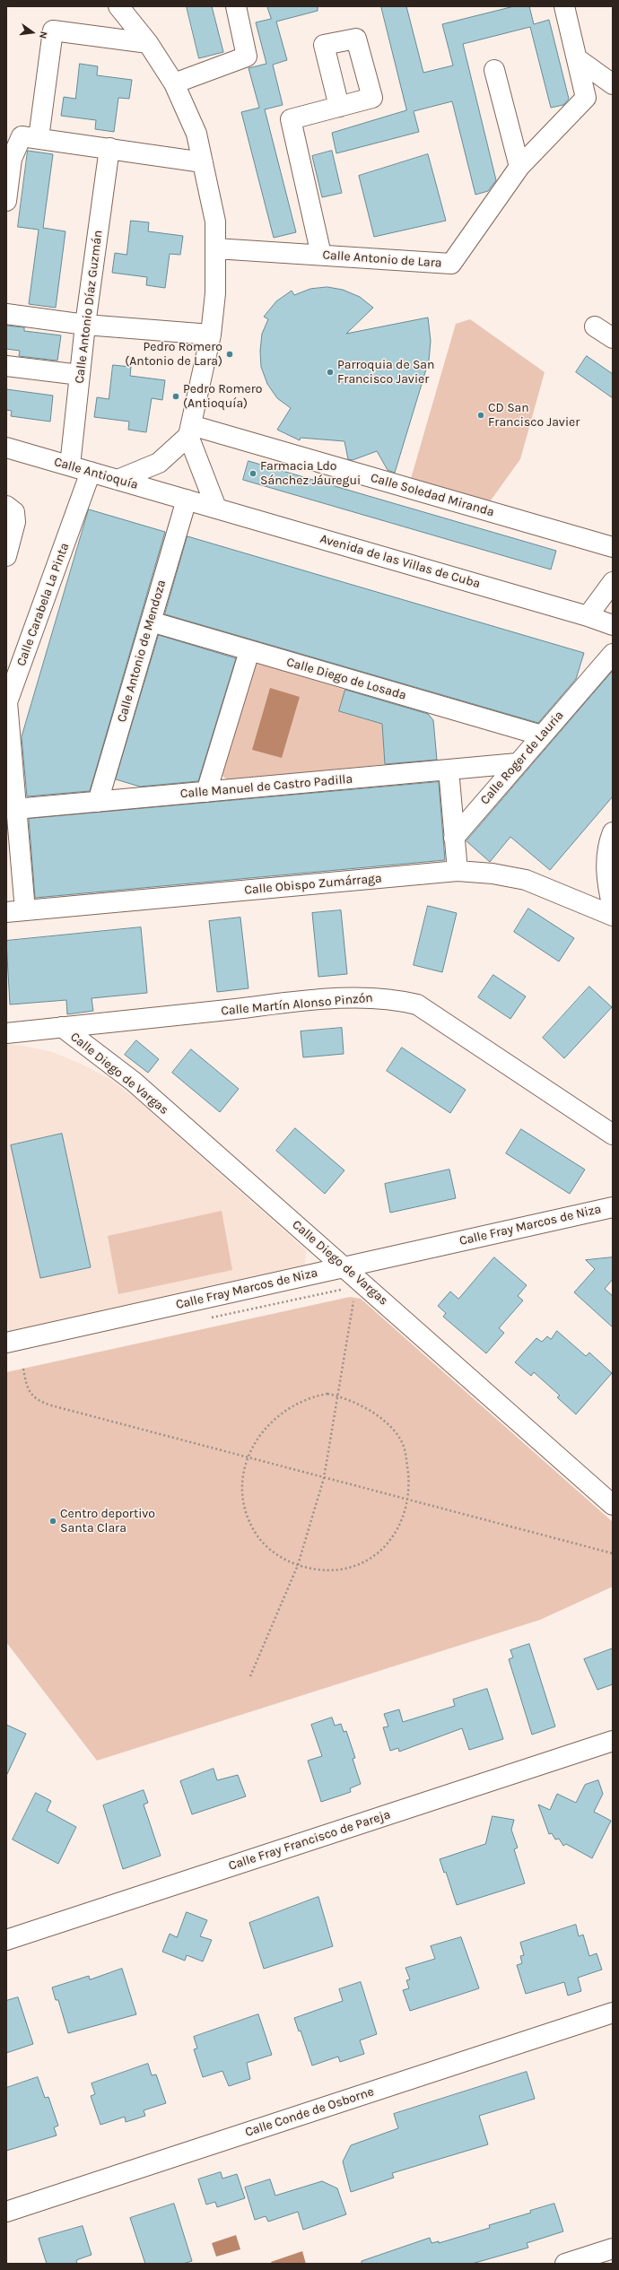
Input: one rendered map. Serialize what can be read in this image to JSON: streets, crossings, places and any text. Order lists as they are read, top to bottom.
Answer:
{
  "streets": {
    "street": [
      "Calle Antonio de Lara",
      "Calle Antonio Díaz Guzmán",
      "Calle Antioquía",
      "Calle Soledad Miranda",
      "Avenida de las Villas de Cuba",
      "Calle Carabela La Pinta",
      "Calle Antonio de Mendoza",
      "Calle Diego de Losada",
      "Calle Roger de Lauria",
      "Calle Manuel de Castro Padilla",
      "Calle Obispo Zumárraga",
      "Calle Martín Alonso Pinzón",
      "Calle Diego de Vargas",
      "Calle Fray Marcos de Niza",
      "Calle Fray Francisco de Pareja",
      "Calle Conde de Osborne"
    ]
  },
  "crossings": [
    ["Calle Antonio Díaz Guzmán", "Calle Antioquía"],
    ["Calle Antioquía", "Avenida de las Villas de Cuba"],
    ["Calle Antioquía", "Calle Carabela La Pinta"],
    ["Calle Antioquía", "Calle Antonio de Mendoza"],
    ["Avenida de las Villas de Cuba", "Calle Antonio de Mendoza"],
    ["Calle Carabela La Pinta", "Calle Manuel de Castro Padilla"],
    ["Calle Carabela La Pinta", "Calle Obispo Zumárraga"],
    ["Calle Antonio de Mendoza", "Calle Diego de Losada"],
    ["Calle Antonio de Mendoza", "Calle Manuel de Castro Padilla"],
    ["Calle Diego de Losada", "Calle Roger de Lauria"],
    ["Calle Roger de Lauria", "Calle Manuel de Castro Padilla"],
    ["Calle Martín Alonso Pinzón", "Calle Diego de Vargas"],
    ["Calle Diego de Vargas", "Calle Fray Marcos de Niza"]
  ],
  "places": [
    "Pedro Romero (Antonio de Lara)",
    "Parroquia de San Francisco Javier",
    "Pedro Romero (Antioquía)",
    "CD San Francisco Javier",
    "Farmacia Ldo Sánchez Jáuregui",
    "Centro deportivo Santa Clara"
  ],
  "north": "right"
}
